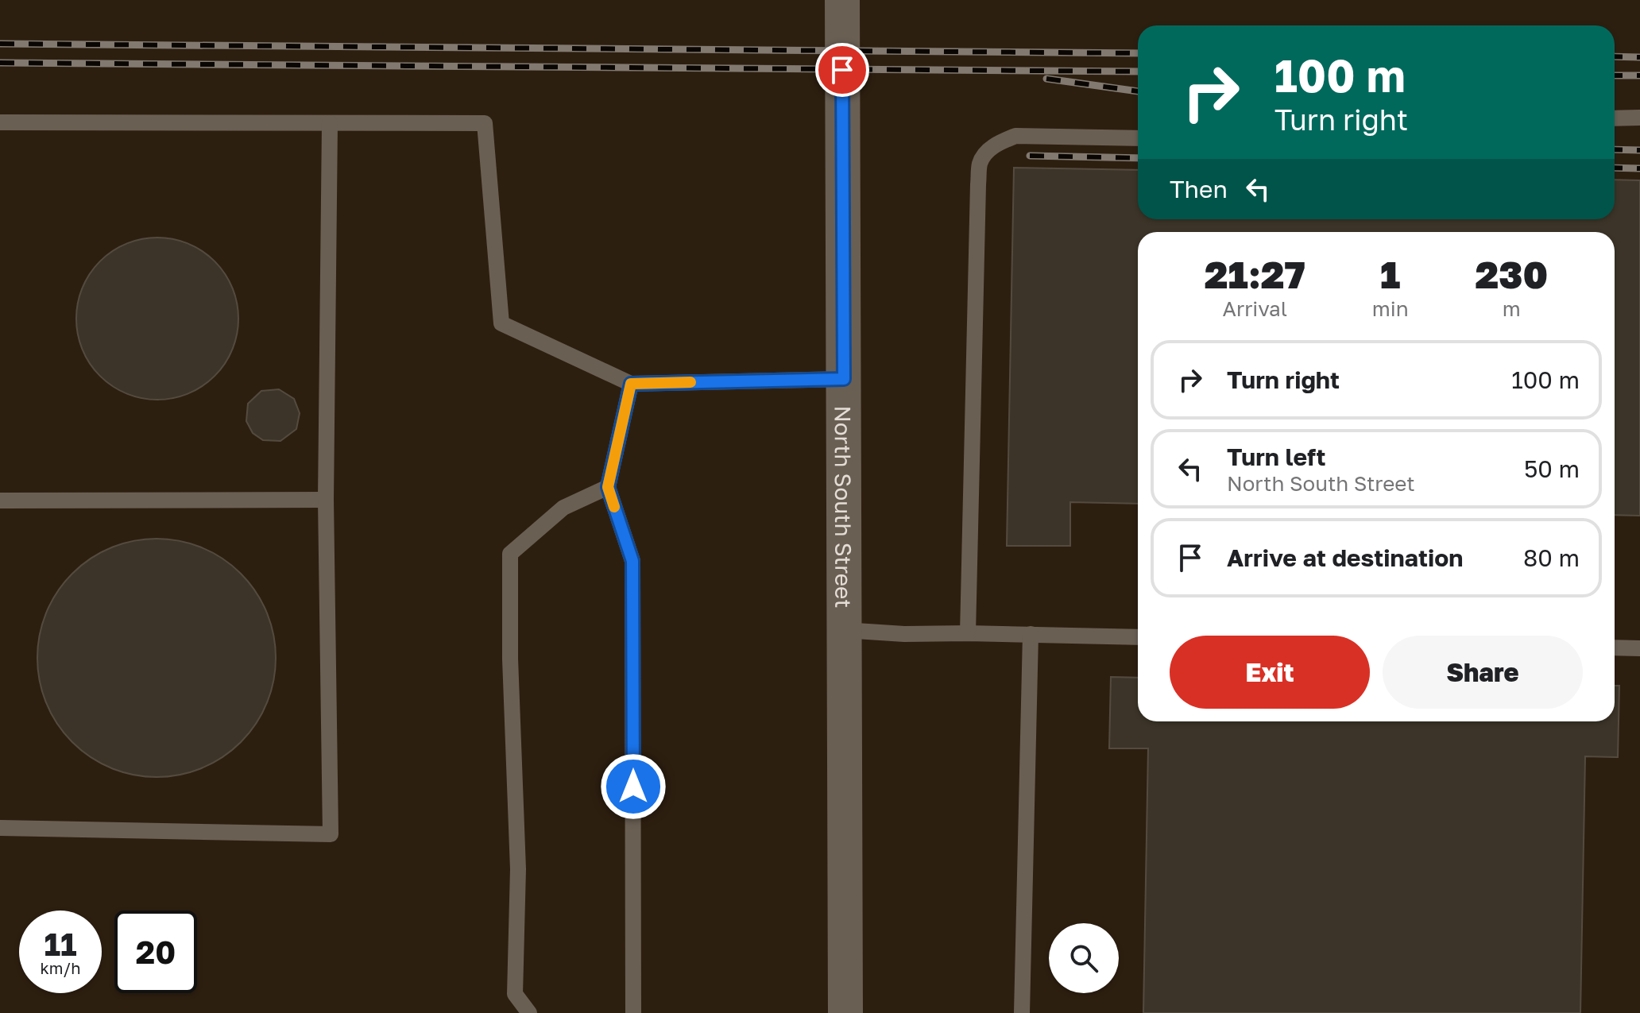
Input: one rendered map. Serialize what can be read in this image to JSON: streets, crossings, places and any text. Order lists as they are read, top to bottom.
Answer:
{
  "streets": {
    "street": ["North South Street"]
  },
  "page": {
    "turn": ["100 m", "Turn right"],
    "then": "Then",
    "eta": [
      "21:27",
      "Arrival",
      "1",
      "min",
      "230",
      "m"
    ],
    "list": [
      {
        "name": "Turn right",
        "value": "100 m"
      },
      {
        "name": "Turn left",
        "note": "North South Street",
        "value": "50 m"
      },
      {
        "name": "Arrive at destination",
        "value": "80 m"
      }
    ],
    "buttons": ["Exit", "Share"],
    "speed": "11 km/h",
    "limit": "20"
  }
}
